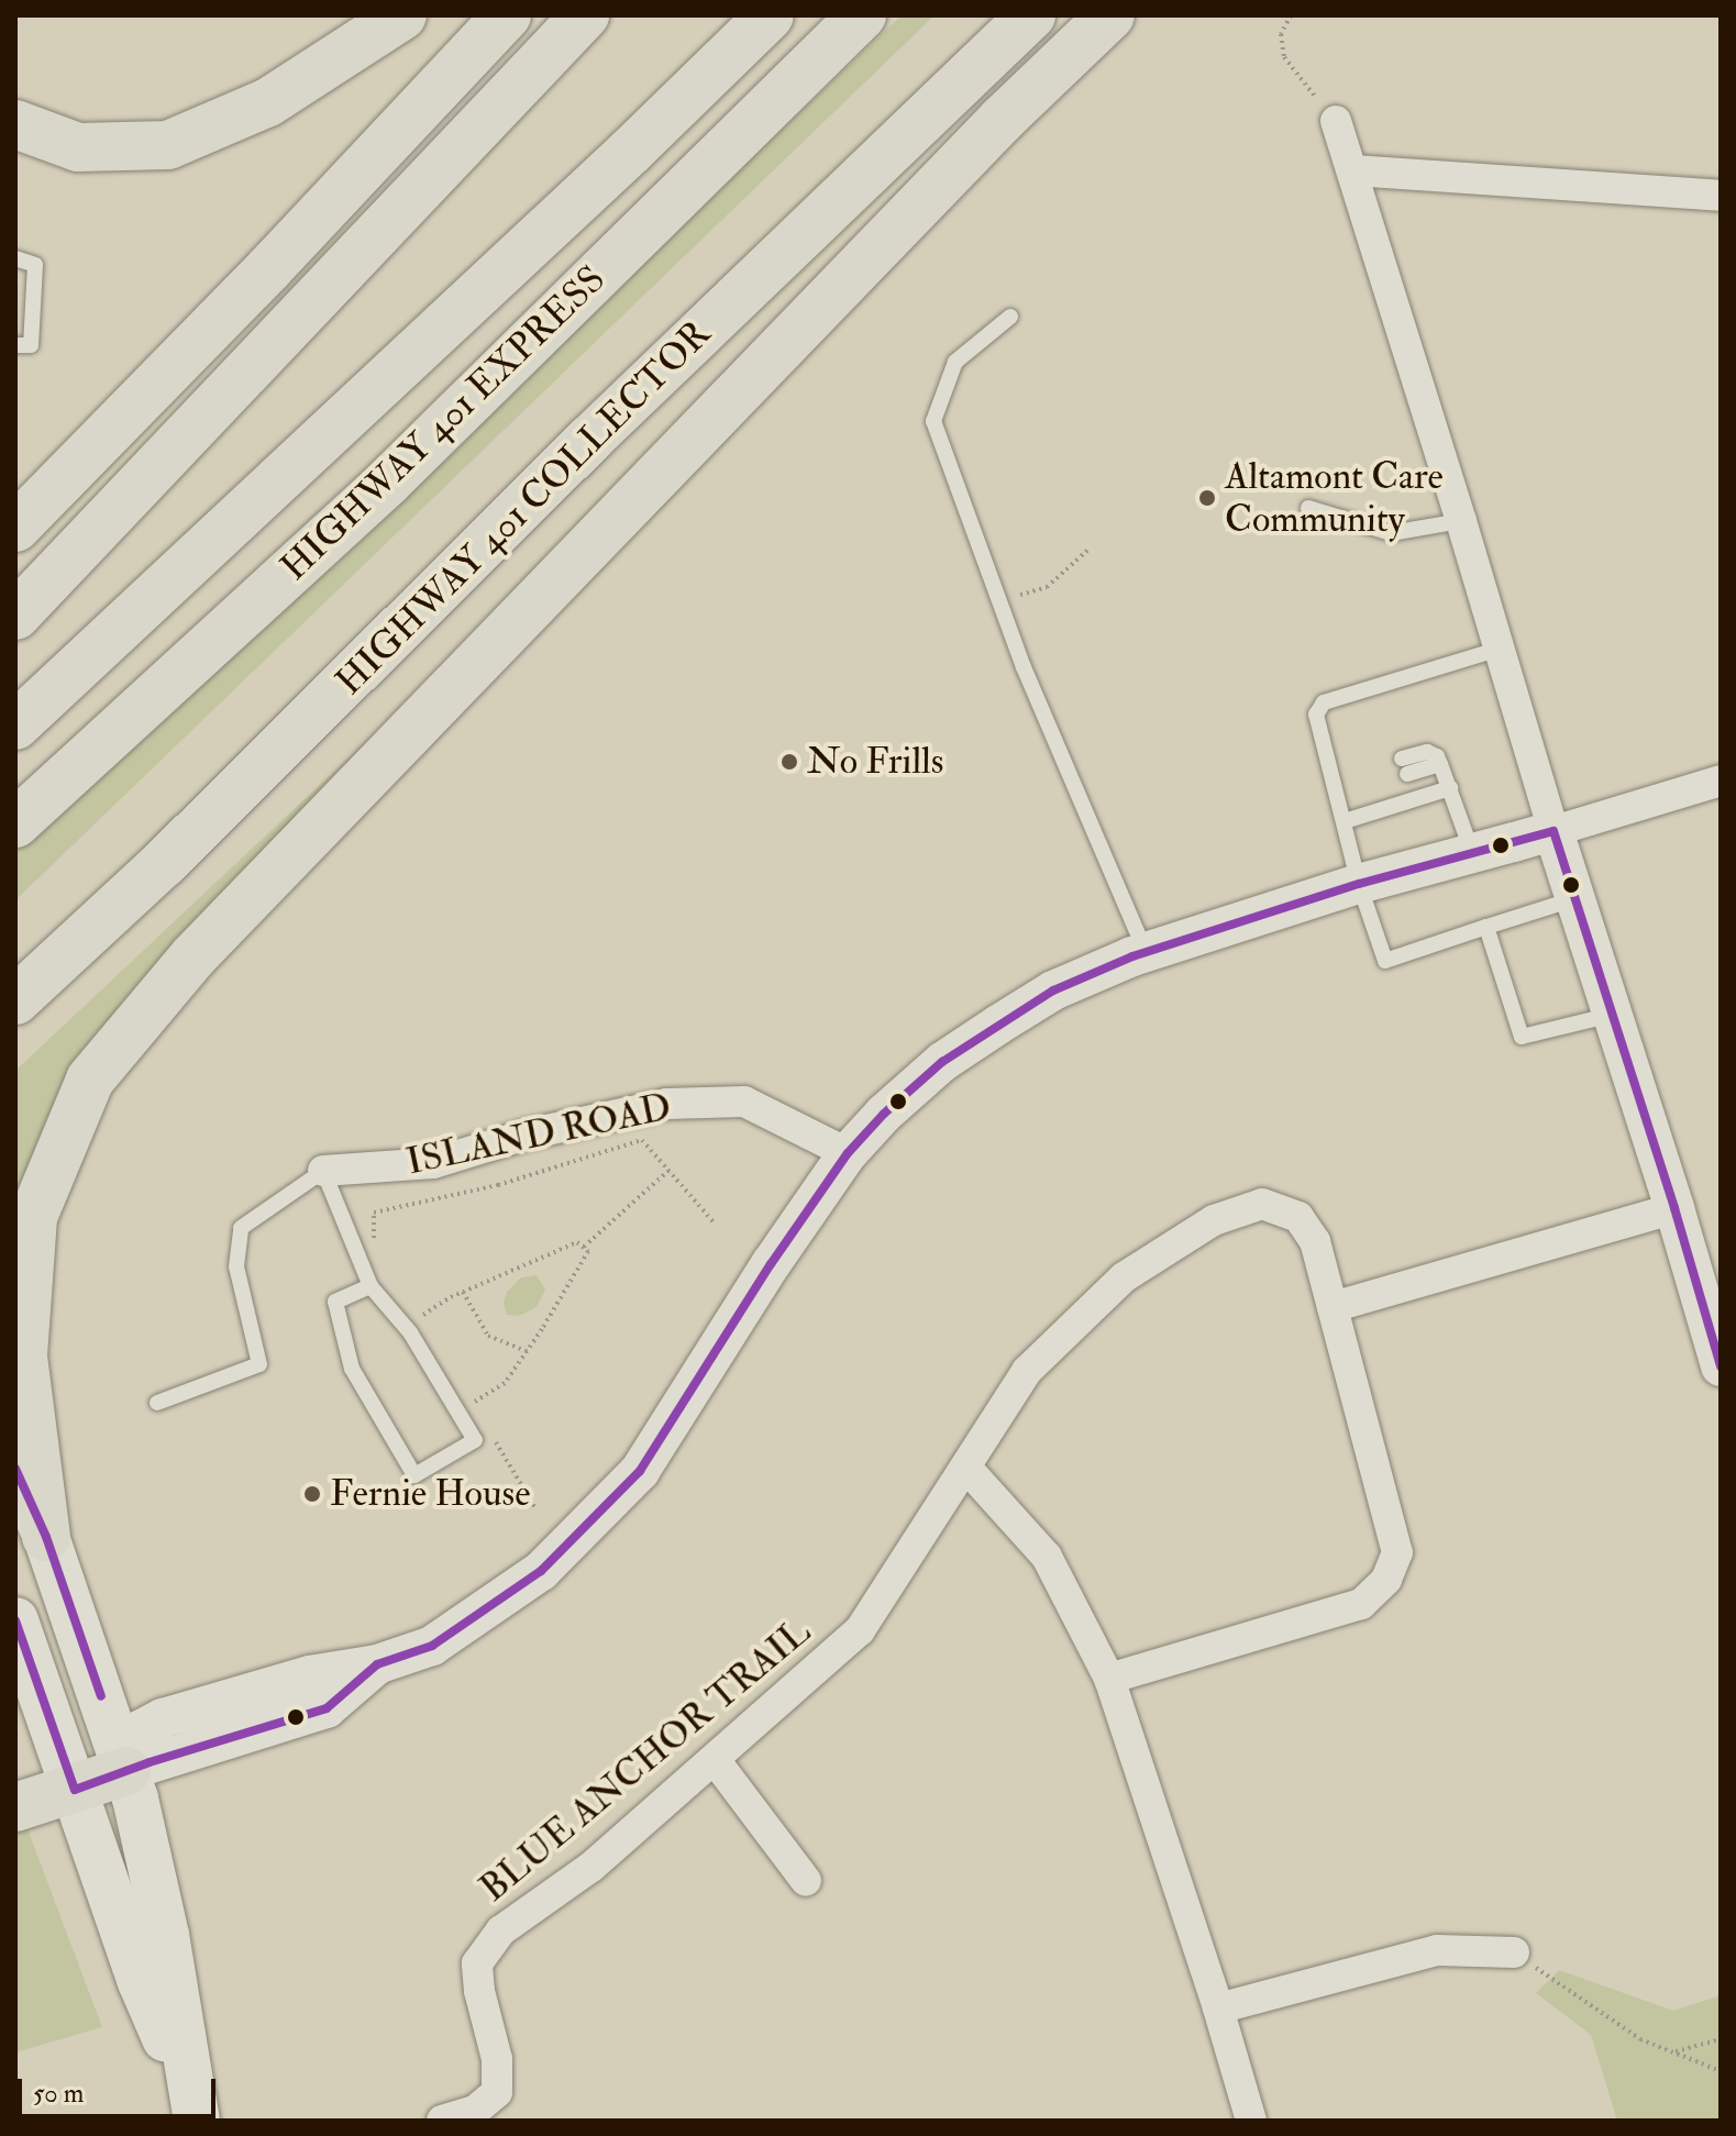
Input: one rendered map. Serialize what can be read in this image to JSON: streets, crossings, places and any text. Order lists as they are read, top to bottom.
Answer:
{
  "streets": {
    "highway": ["HIGHWAY 401 EXPRESS", "HIGHWAY 401 COLLECTOR"],
    "street": ["ISLAND ROAD", "BLUE ANCHOR TRAIL"]
  },
  "places": ["Altamont Care Community", "No Frills", "Fernie House"],
  "scale_bar": "50 m"
}
